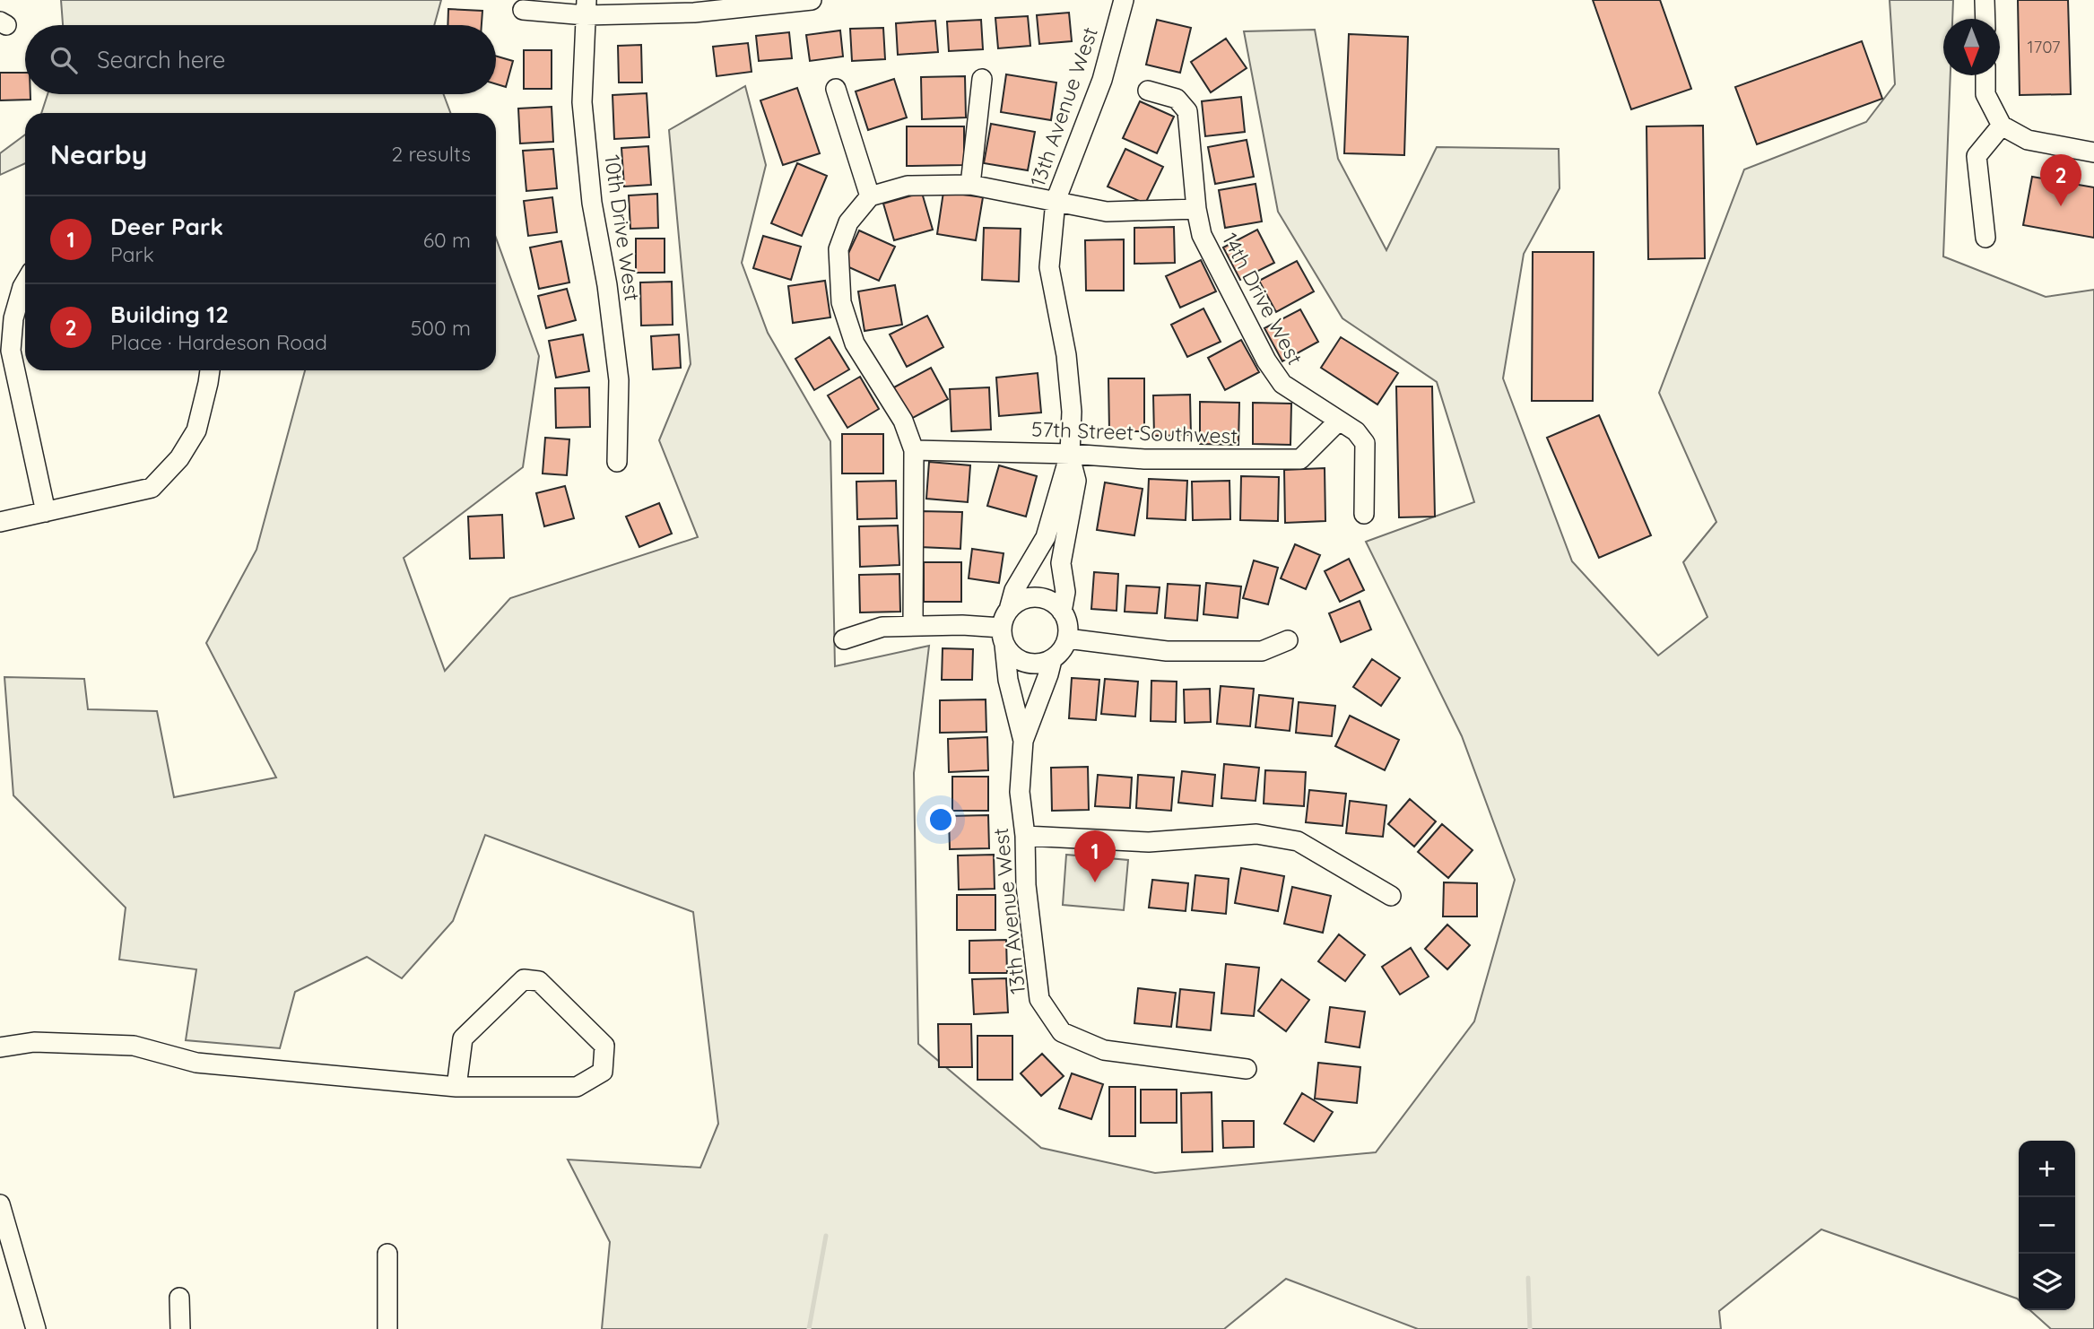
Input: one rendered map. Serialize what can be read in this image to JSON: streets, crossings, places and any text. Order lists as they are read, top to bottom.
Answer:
{
  "streets": {
    "street": [
      "13th Avenue West",
      "10th Drive West",
      "14th Drive West",
      "57th Street Southwest"
    ]
  },
  "crossings": [
    ["13th Avenue West", "57th Street Southwest"],
    ["14th Drive West", "57th Street Southwest"]
  ],
  "house_numbers": ["1707"],
  "north": "bottom",
  "page": {
    "search": "Search here",
    "heading": ["Nearby", "2 results"],
    "pins": ["2", "1"],
    "list": [
      {
        "mark": "1",
        "name": "Deer Park",
        "note": "Park",
        "value": "60 m"
      },
      {
        "mark": "2",
        "name": "Building 12",
        "note": "Place · Hardeson Road",
        "value": "500 m"
      }
    ],
    "map_buttons": ["+", "−"]
  }
}
